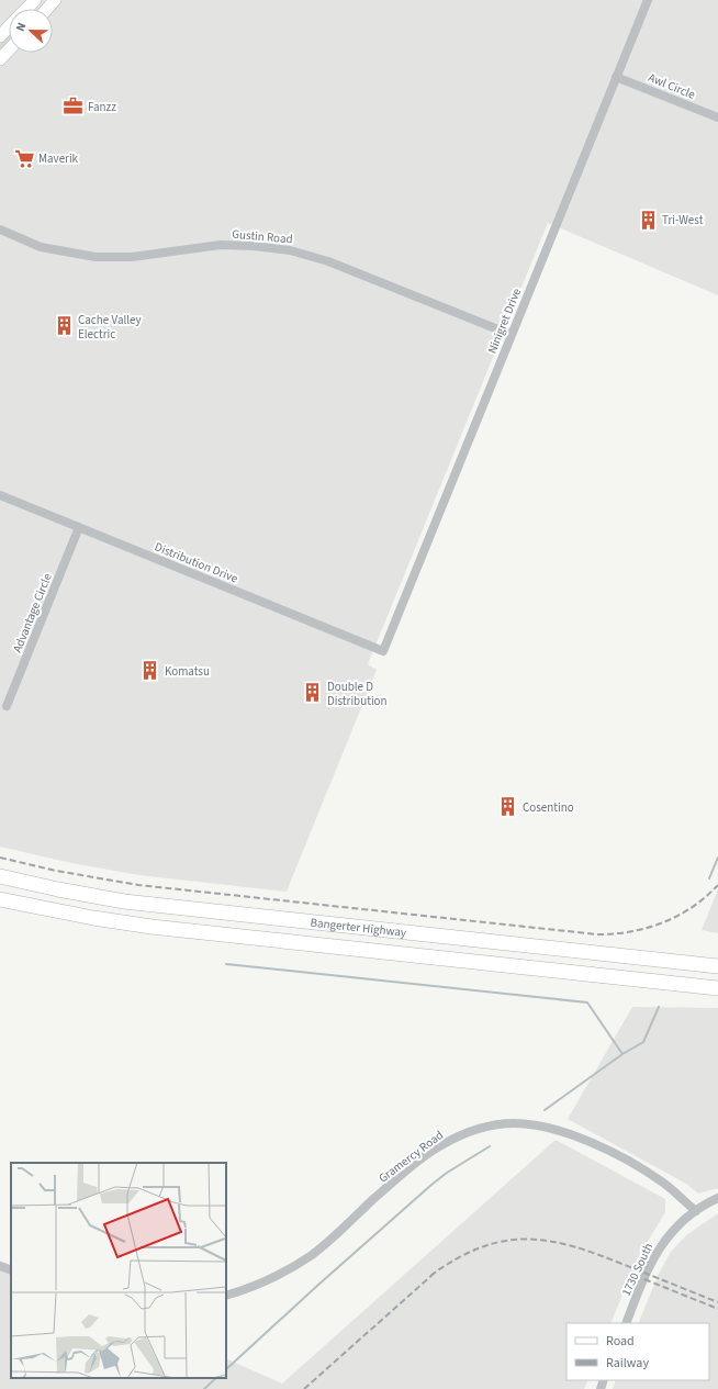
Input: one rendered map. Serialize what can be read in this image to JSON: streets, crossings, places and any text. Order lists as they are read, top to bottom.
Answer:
{
  "streets": {
    "highway": ["Bangerter Highway"],
    "street": [
      "Awl Circle",
      "Gustin Road",
      "Ninigret Drive",
      "Distribution Drive",
      "Advantage Circle",
      "Gramercy Road",
      "1730 South"
    ]
  },
  "crossings": [
    ["Awl Circle", "Ninigret Drive"],
    ["Gustin Road", "Ninigret Drive"],
    ["Ninigret Drive", "Distribution Drive"],
    ["Distribution Drive", "Advantage Circle"],
    ["Gramercy Road", "1730 South"]
  ],
  "places": {
    "office": ["Fanzz"],
    "supermarket": ["Maverik"],
    "building": [
      "Tri-West",
      "Cache Valley Electric",
      "Komatsu",
      "Double D Distribution",
      "Cosentino"
    ]
  },
  "legend": ["Road", "Railway"],
  "north": "left"
}
